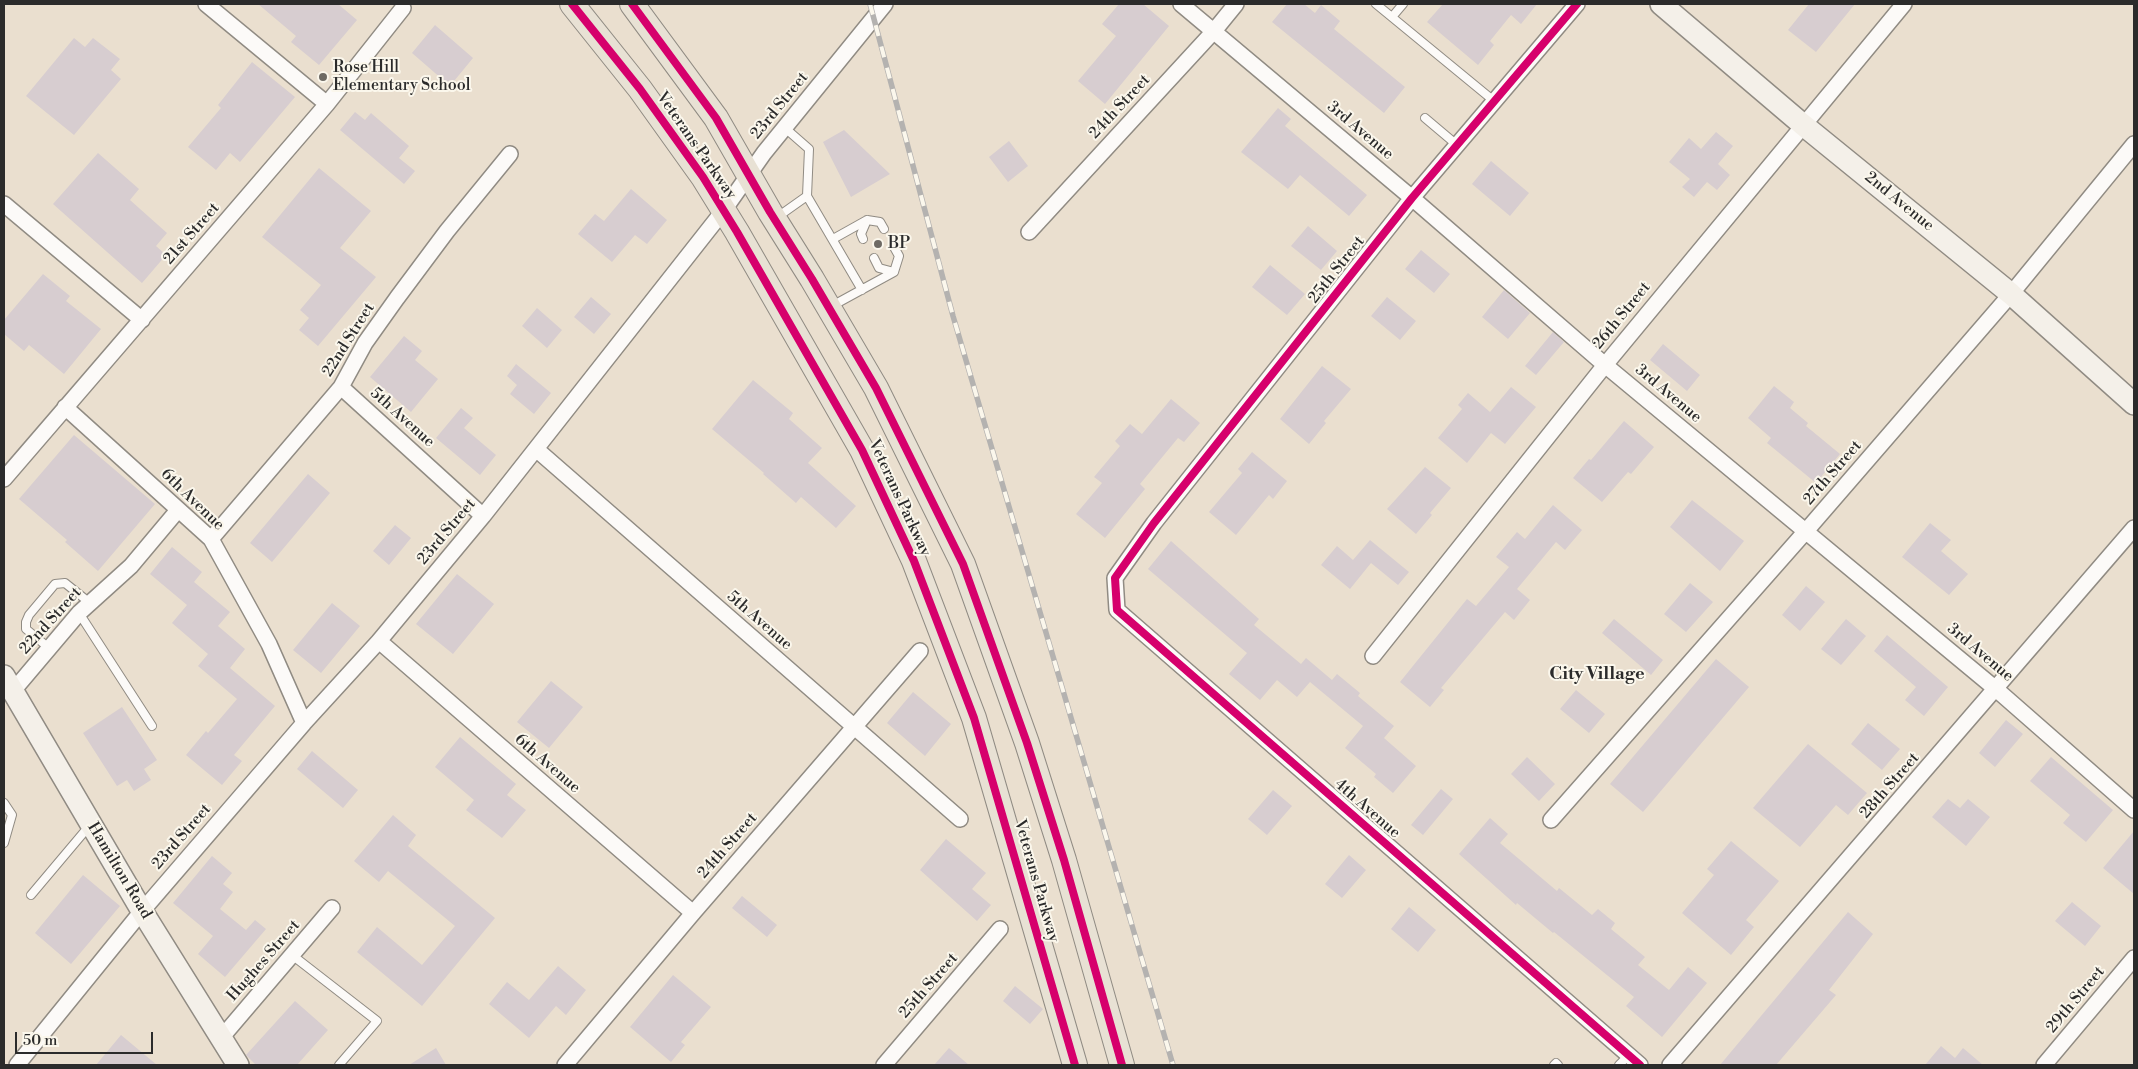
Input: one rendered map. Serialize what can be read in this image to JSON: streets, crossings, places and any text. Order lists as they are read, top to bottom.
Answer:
{
  "streets": {
    "main road": ["Veterans Parkway", "2nd Avenue", "Hamilton Road"],
    "street": [
      "23rd Street",
      "24th Street",
      "3rd Avenue",
      "21st Street",
      "25th Street",
      "26th Street",
      "22nd Street",
      "5th Avenue",
      "27th Street",
      "6th Avenue",
      "28th Street",
      "4th Avenue",
      "Hughes Street",
      "29th Street"
    ]
  },
  "crossings": [
    ["23rd Street", "Veterans Parkway"],
    ["23rd Street", "5th Avenue"],
    ["23rd Street", "6th Avenue"],
    ["23rd Street", "Hamilton Road"],
    ["24th Street", "3rd Avenue"],
    ["24th Street", "5th Avenue"],
    ["24th Street", "6th Avenue"],
    ["3rd Avenue", "25th Street"],
    ["3rd Avenue", "26th Street"],
    ["3rd Avenue", "27th Street"],
    ["3rd Avenue", "28th Street"],
    ["2nd Avenue", "26th Street"],
    ["2nd Avenue", "27th Street"],
    ["21st Street", "6th Avenue"],
    ["25th Street", "4th Avenue"],
    ["22nd Street", "5th Avenue"],
    ["22nd Street", "6th Avenue"],
    ["22nd Street", "Hamilton Road"],
    ["Hamilton Road", "Hughes Street"]
  ],
  "districts": ["City Village"],
  "places": ["Rose Hill Elementary School", "BP"],
  "scale_bar": "50 m"
}
